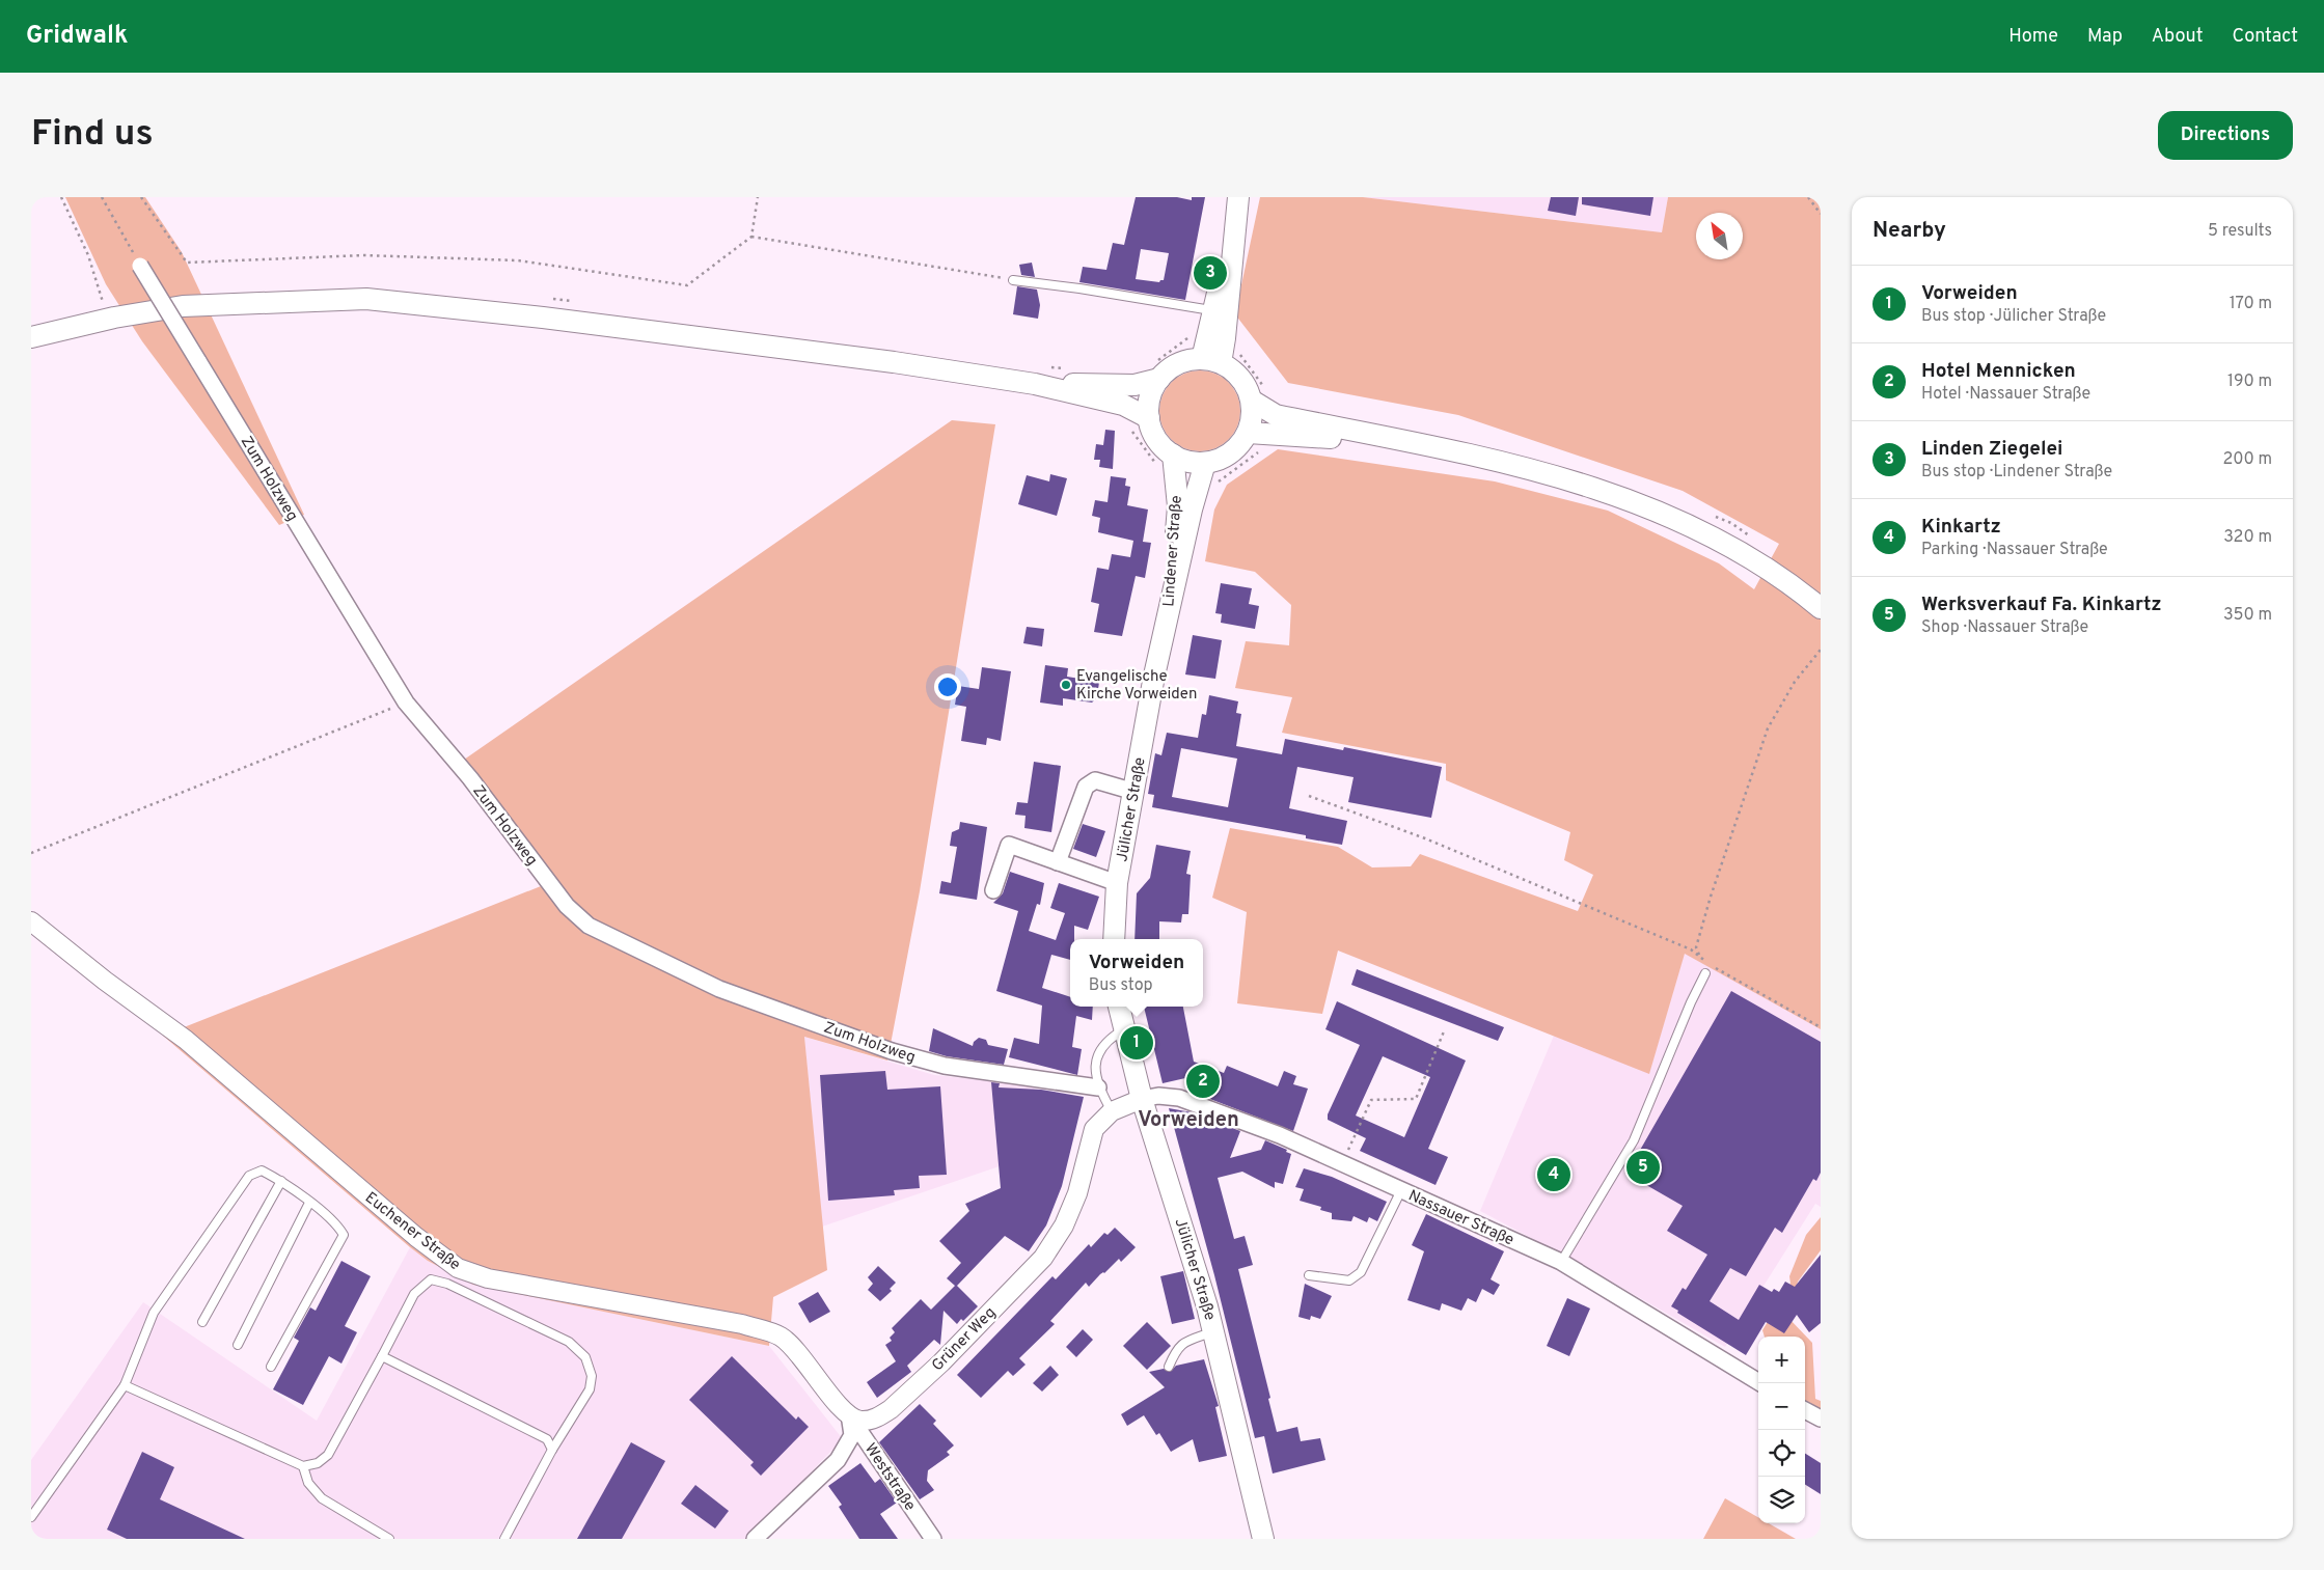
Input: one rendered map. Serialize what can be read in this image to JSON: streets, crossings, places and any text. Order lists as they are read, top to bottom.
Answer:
{
  "streets": {
    "main road": ["Lindener Straße", "Jülicher Straße"],
    "street": [
      "Zum Holzweg",
      "Nassauer Straße",
      "Euchener Straße",
      "Grüner Weg",
      "Weststraße"
    ]
  },
  "crossings": [
    ["Lindener Straße", "Jülicher Straße"],
    ["Jülicher Straße", "Nassauer Straße"],
    ["Jülicher Straße", "Grüner Weg"],
    ["Nassauer Straße", "Grüner Weg"],
    ["Euchener Straße", "Grüner Weg"],
    ["Euchener Straße", "Weststraße"],
    ["Grüner Weg", "Weststraße"]
  ],
  "districts": ["Vorweiden"],
  "places": ["Evangelische Kirche Vorweiden"],
  "north": "top left",
  "page": {
    "header": "Gridwalk",
    "nav": [
      "Home",
      "Map",
      "About",
      "Contact"
    ],
    "buttons": "Directions",
    "title": "Find us",
    "heading": ["Nearby", "5 results"],
    "pins": [
      "3",
      "1",
      "2",
      "5",
      "4"
    ],
    "list": [
      {
        "mark": "1",
        "name": "Vorweiden",
        "note": "Bus stop · Jülicher Straße",
        "value": "170 m"
      },
      {
        "mark": "2",
        "name": "Hotel Mennicken",
        "note": "Hotel · Nassauer Straße",
        "value": "190 m"
      },
      {
        "mark": "3",
        "name": "Linden Ziegelei",
        "note": "Bus stop · Lindener Straße",
        "value": "200 m"
      },
      {
        "mark": "4",
        "name": "Kinkartz",
        "note": "Parking · Nassauer Straße",
        "value": "320 m"
      },
      {
        "mark": "5",
        "name": "Werksverkauf Fa. Kinkartz",
        "note": "Shop · Nassauer Straße",
        "value": "350 m"
      }
    ],
    "popup": ["Vorweiden", "Bus stop"],
    "map_buttons": ["+", "−"]
  }
}
